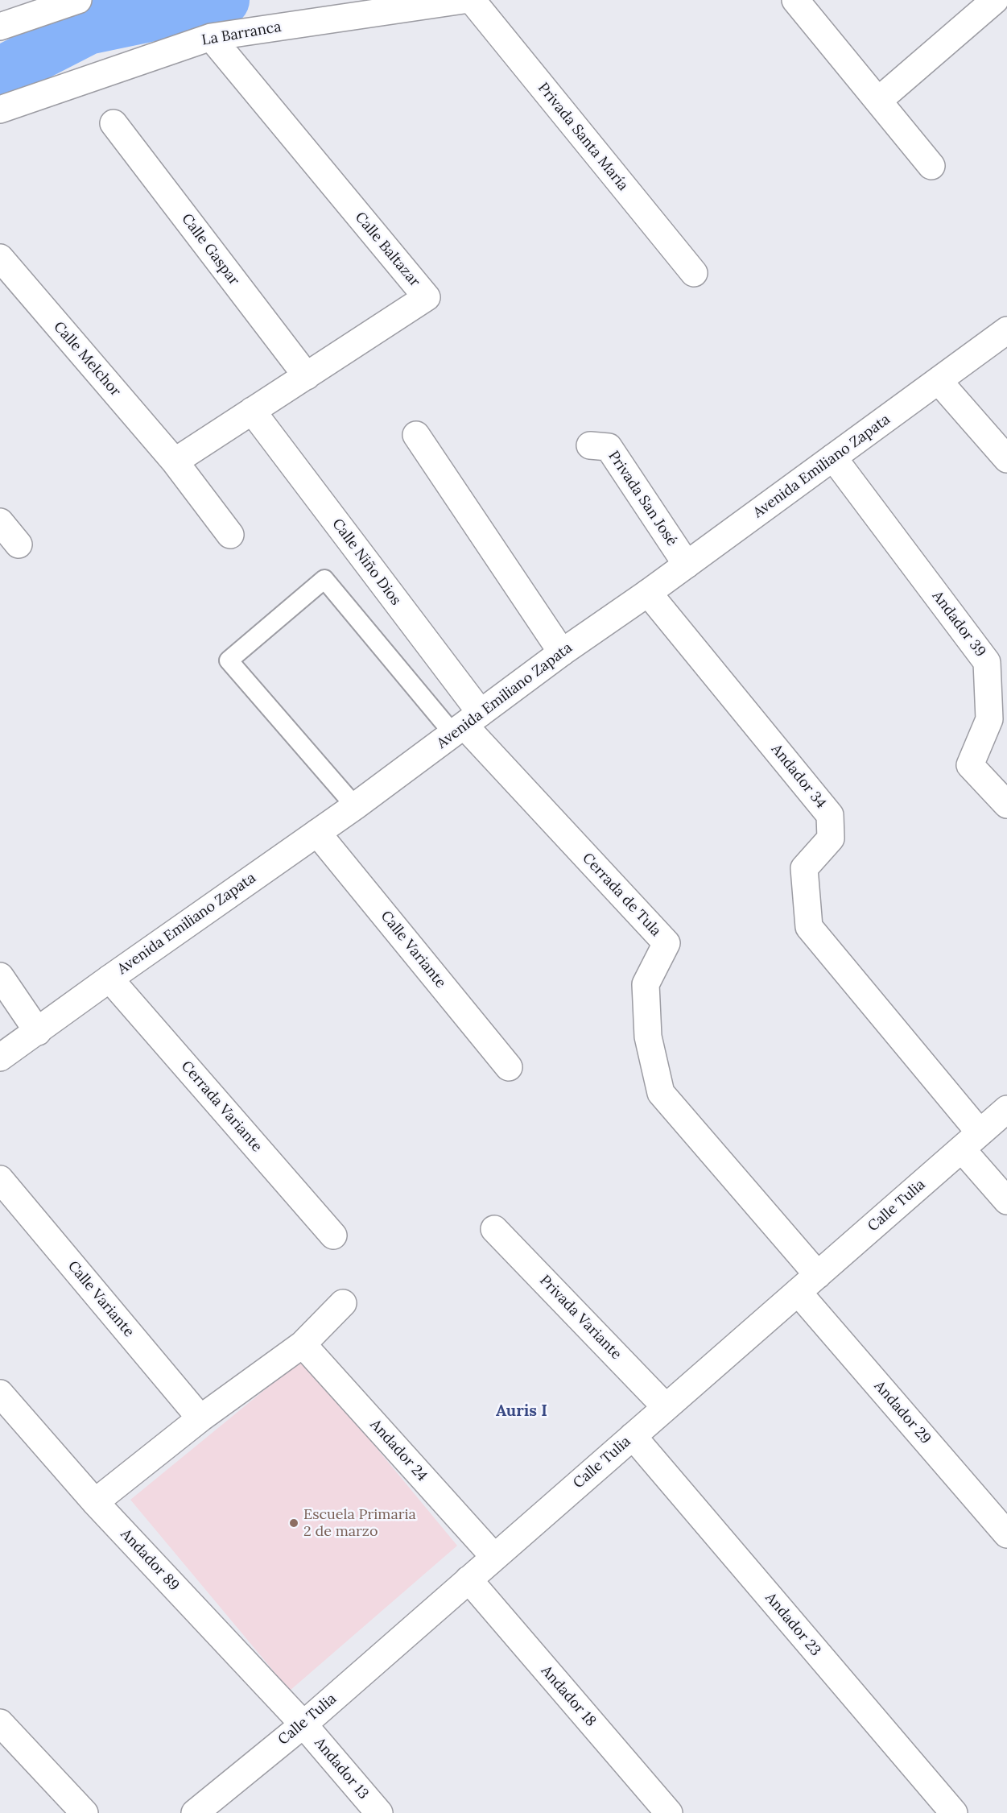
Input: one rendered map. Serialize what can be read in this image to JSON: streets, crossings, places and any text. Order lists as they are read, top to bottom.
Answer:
{
  "streets": {
    "street": [
      "La Barranca",
      "Privada Santa María",
      "Calle Gaspar",
      "Calle Baltazar",
      "Calle Melchor",
      "Avenida Emiliano Zapata",
      "Privada San José",
      "Calle Niño Dios",
      "Andador 39",
      "Andador 34",
      "Cerrada de Tula",
      "Calle Variante",
      "Cerrada Variante",
      "Calle Tulia",
      "Privada Variante",
      "Andador 29",
      "Andador 24",
      "Andador 89",
      "Andador 23",
      "Andador 18",
      "Andador 13"
    ]
  },
  "crossings": [
    ["La Barranca", "Calle Baltazar"],
    ["Calle Gaspar", "Calle Baltazar"],
    ["Calle Baltazar", "Calle Melchor"],
    ["Calle Baltazar", "Calle Niño Dios"],
    ["Avenida Emiliano Zapata", "Privada San José"],
    ["Avenida Emiliano Zapata", "Calle Niño Dios"],
    ["Avenida Emiliano Zapata", "Andador 39"],
    ["Avenida Emiliano Zapata", "Andador 34"],
    ["Avenida Emiliano Zapata", "Cerrada de Tula"],
    ["Avenida Emiliano Zapata", "Calle Variante"],
    ["Avenida Emiliano Zapata", "Cerrada Variante"],
    ["Calle Niño Dios", "Cerrada de Tula"],
    ["Andador 34", "Calle Tulia"],
    ["Cerrada de Tula", "Calle Tulia"],
    ["Calle Tulia", "Privada Variante"],
    ["Calle Tulia", "Andador 29"],
    ["Calle Tulia", "Andador 24"],
    ["Calle Tulia", "Andador 89"],
    ["Calle Tulia", "Andador 23"],
    ["Calle Tulia", "Andador 18"],
    ["Calle Tulia", "Andador 13"],
    ["Andador 89", "Andador 13"]
  ],
  "districts": ["Auris I"],
  "places": ["Escuela Primaria 2 de marzo"]
}
